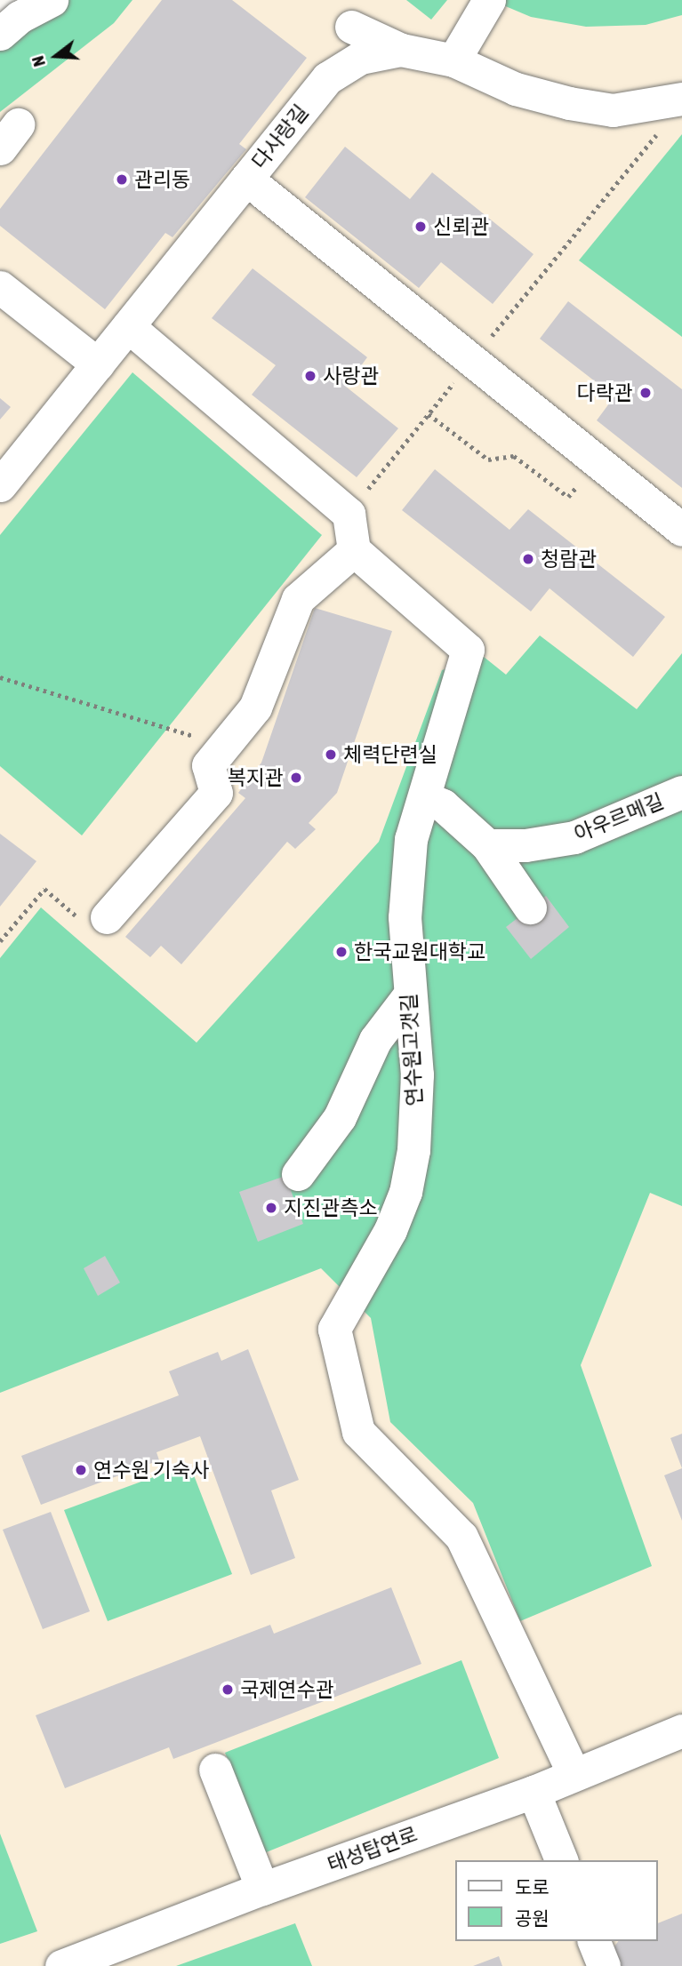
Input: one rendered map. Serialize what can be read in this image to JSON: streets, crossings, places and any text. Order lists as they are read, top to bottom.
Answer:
{
  "streets": {
    "street": [
      "다사랑길",
      "아우르메길",
      "연수원고갯길",
      "태성탑연로"
    ]
  },
  "crossings": [
    ["연수원고갯길", "태성탑연로"]
  ],
  "places": [
    "관리동",
    "신뢰관",
    "사랑관",
    "다락관",
    "청람관",
    "체력단련실",
    "복지관",
    "한국교원대학교",
    "지진관측소",
    "연수원 기숙사",
    "국제연수관"
  ],
  "legend": ["도로", "공원"],
  "north": "left"
}
